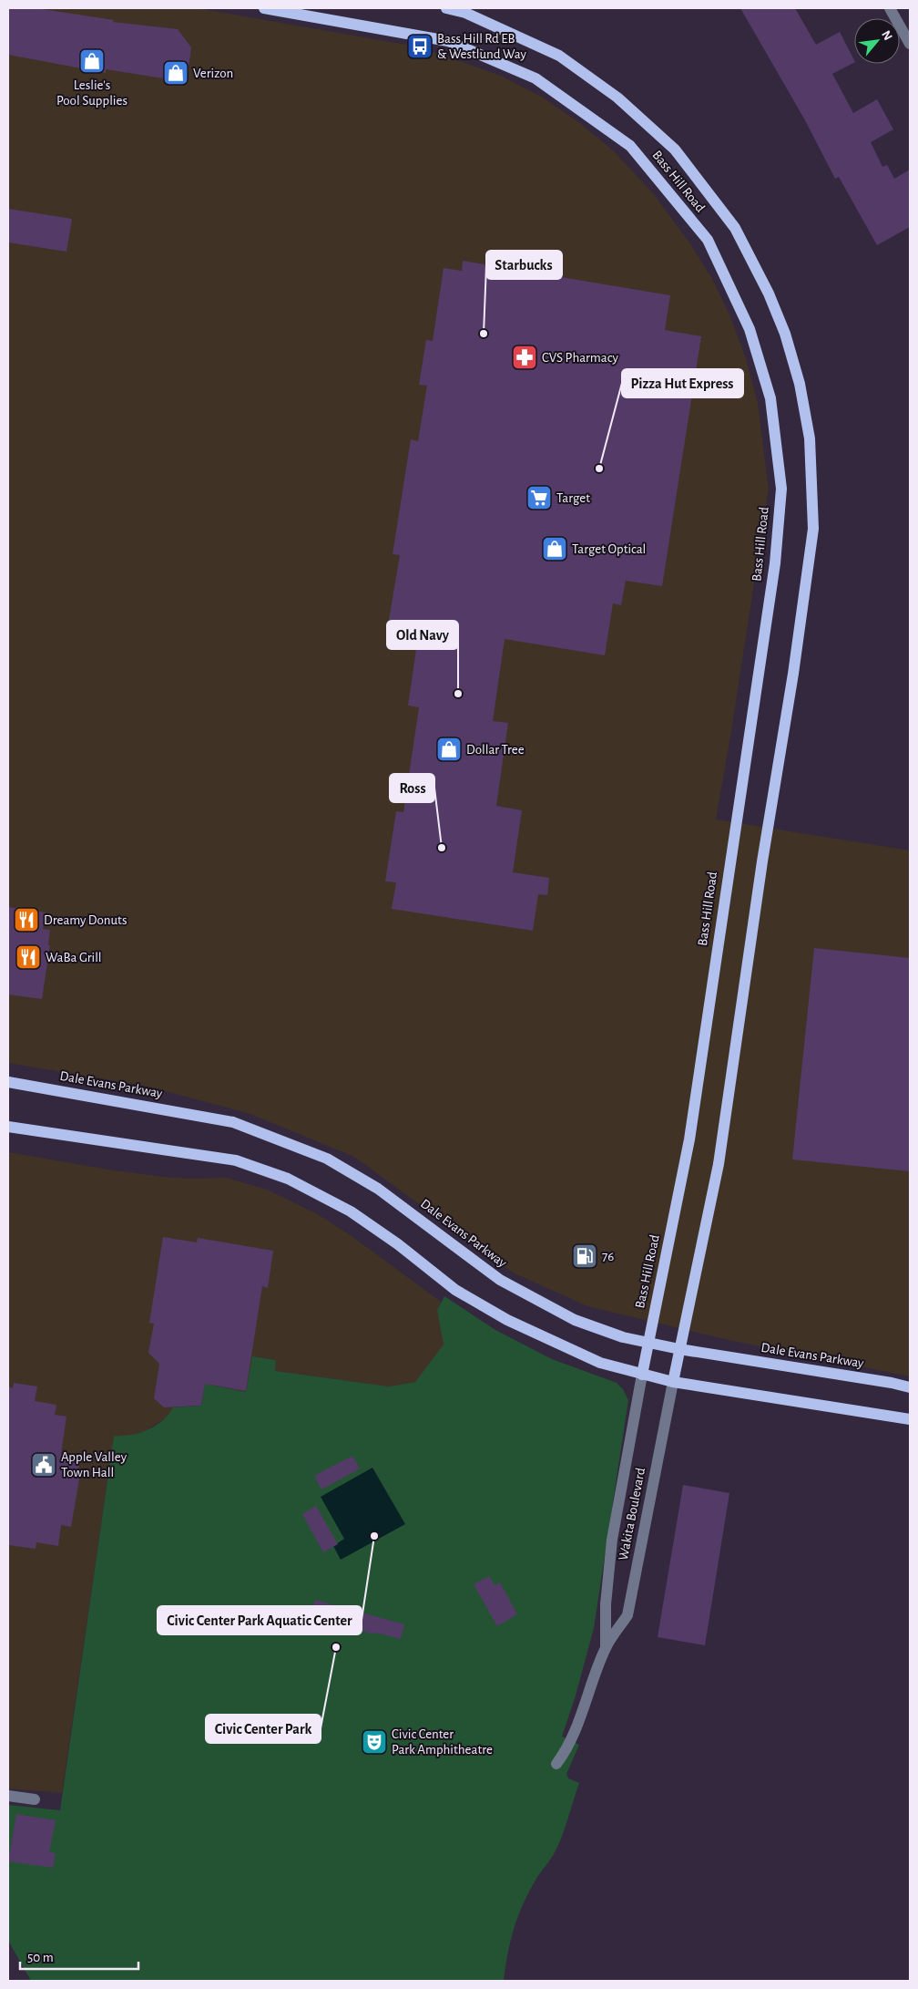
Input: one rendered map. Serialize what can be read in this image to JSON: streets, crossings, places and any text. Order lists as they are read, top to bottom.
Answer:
{
  "streets": {
    "main road": ["Bass Hill Road", "Dale Evans Parkway"],
    "street": ["Wakita Boulevard"]
  },
  "crossings": [
    ["Bass Hill Road", "Dale Evans Parkway"],
    ["Bass Hill Road", "Wakita Boulevard"]
  ],
  "places": {
    "bus stop": ["Bass Hill Rd EB & Westlund Way"],
    "shop": [
      "Leslie's Pool Supplies",
      "Verizon",
      "Target Optical",
      "Dollar Tree"
    ],
    "other": [
      "Starbucks",
      "Pizza Hut Express",
      "Old Navy",
      "Ross",
      "Civic Center Park Aquatic Center",
      "Civic Center Park"
    ],
    "pharmacy": ["CVS Pharmacy"],
    "supermarket": ["Target"],
    "restaurant": ["Dreamy Donuts", "WaBa Grill"],
    "fuel station": ["76"],
    "public building": ["Apple Valley Town Hall"],
    "theatre": ["Civic Center Park Amphitheatre"]
  },
  "scale_bar": "50 m",
  "north": "top right"
}
